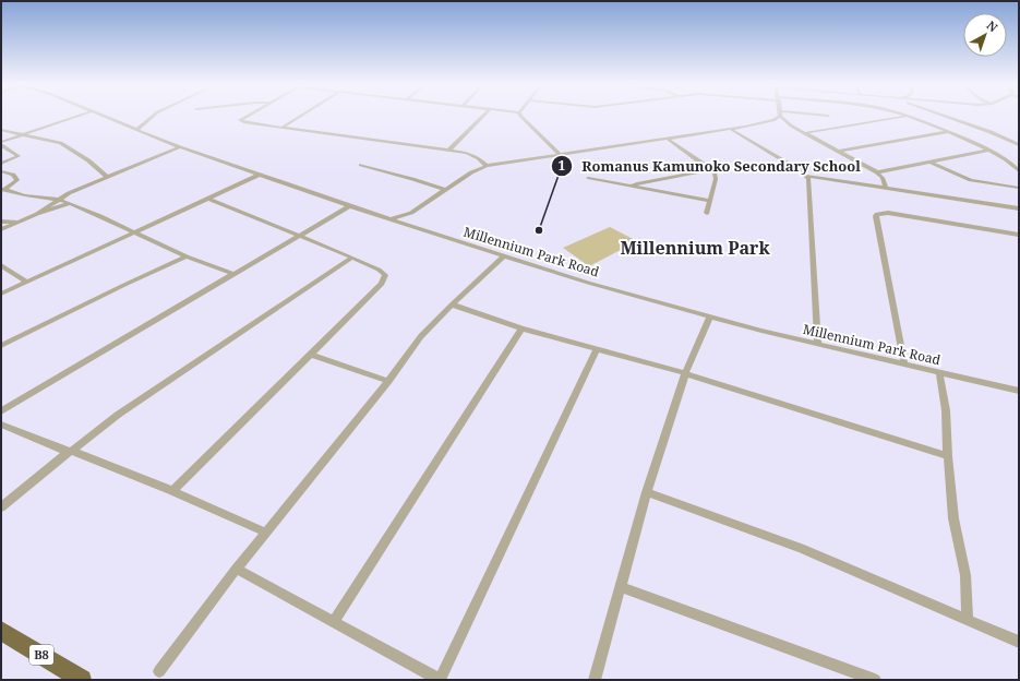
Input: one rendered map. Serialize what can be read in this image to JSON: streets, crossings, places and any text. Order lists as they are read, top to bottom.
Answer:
{
  "streets": {
    "highway": ["B8"],
    "street": ["Millennium Park Road"]
  },
  "districts": ["Millennium Park"],
  "places": ["Romanus Kamunoko Secondary School"],
  "north": "top right"
}
